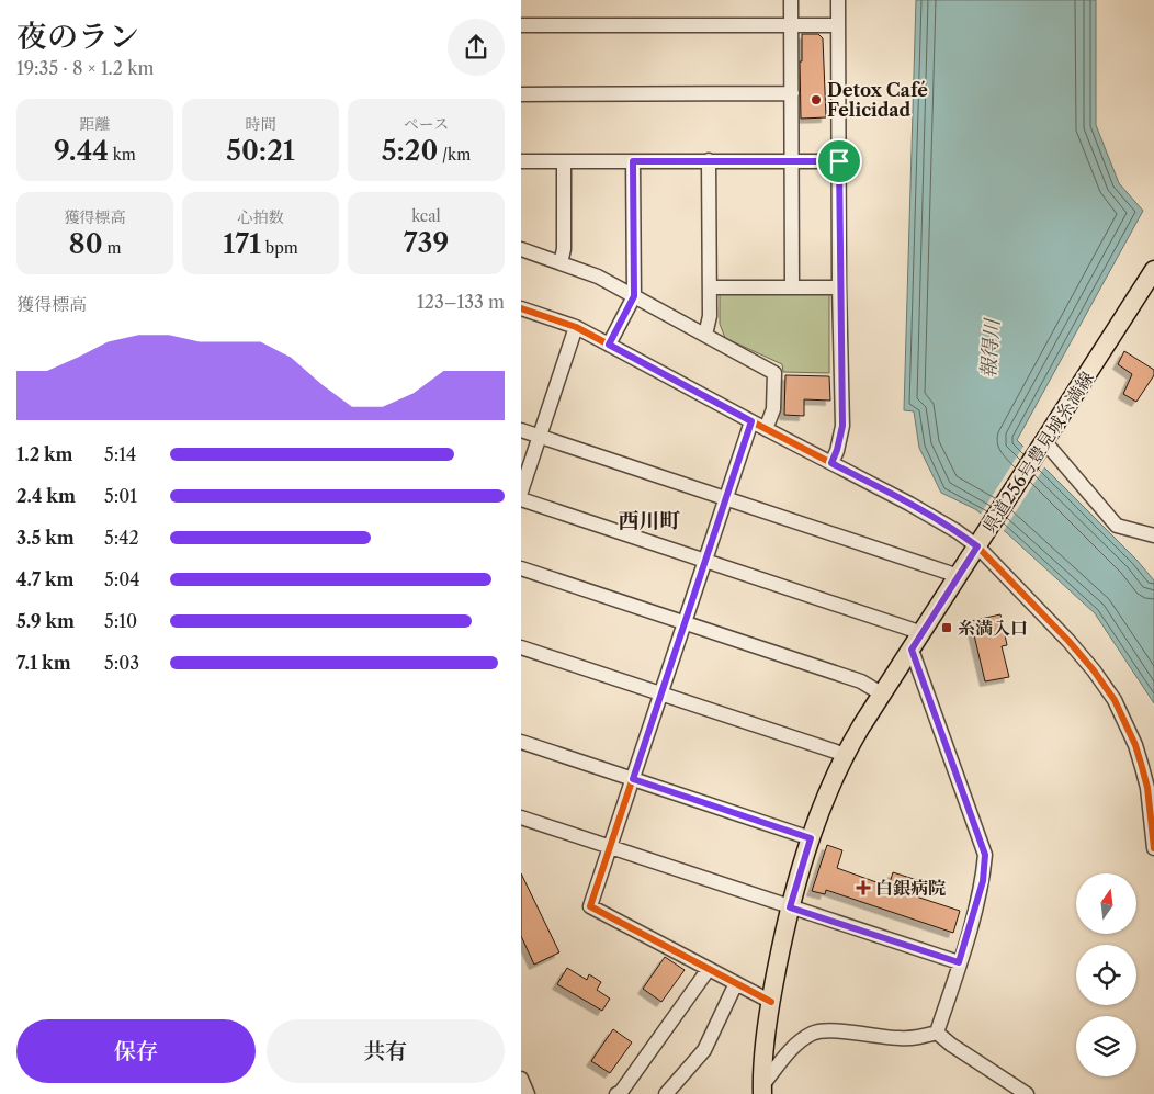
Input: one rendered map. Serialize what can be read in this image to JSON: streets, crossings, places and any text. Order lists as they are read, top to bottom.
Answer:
{
  "streets": {
    "main road": ["県道256号豊見城糸満線"]
  },
  "districts": ["西川町"],
  "water": ["報得川"],
  "places": {
    "other": ["Detox Café Felicidad"],
    "transit": ["糸満入口"],
    "health": ["白銀病院"]
  },
  "north": "top",
  "page": {
    "heading": ["夜のラン", "19:35 · 8 × 1.2 km"],
    "stats": [
      ["距離", "9.44 km"],
      ["時間", "50:21"],
      ["ペース", "5:20 /km"],
      ["獲得標高", "80 m"],
      ["心拍数", "171 bpm"],
      ["kcal", "739"]
    ],
    "chart": ["獲得標高", "123–133 m"],
    "list": [
      {
        "name": "1.2 km",
        "note": "5:14"
      },
      {
        "name": "2.4 km",
        "note": "5:01"
      },
      {
        "name": "3.5 km",
        "note": "5:42"
      },
      {
        "name": "4.7 km",
        "note": "5:04"
      },
      {
        "name": "5.9 km",
        "note": "5:10"
      },
      {
        "name": "7.1 km",
        "note": "5:03"
      }
    ],
    "buttons": ["保存", "共有"]
  }
}
